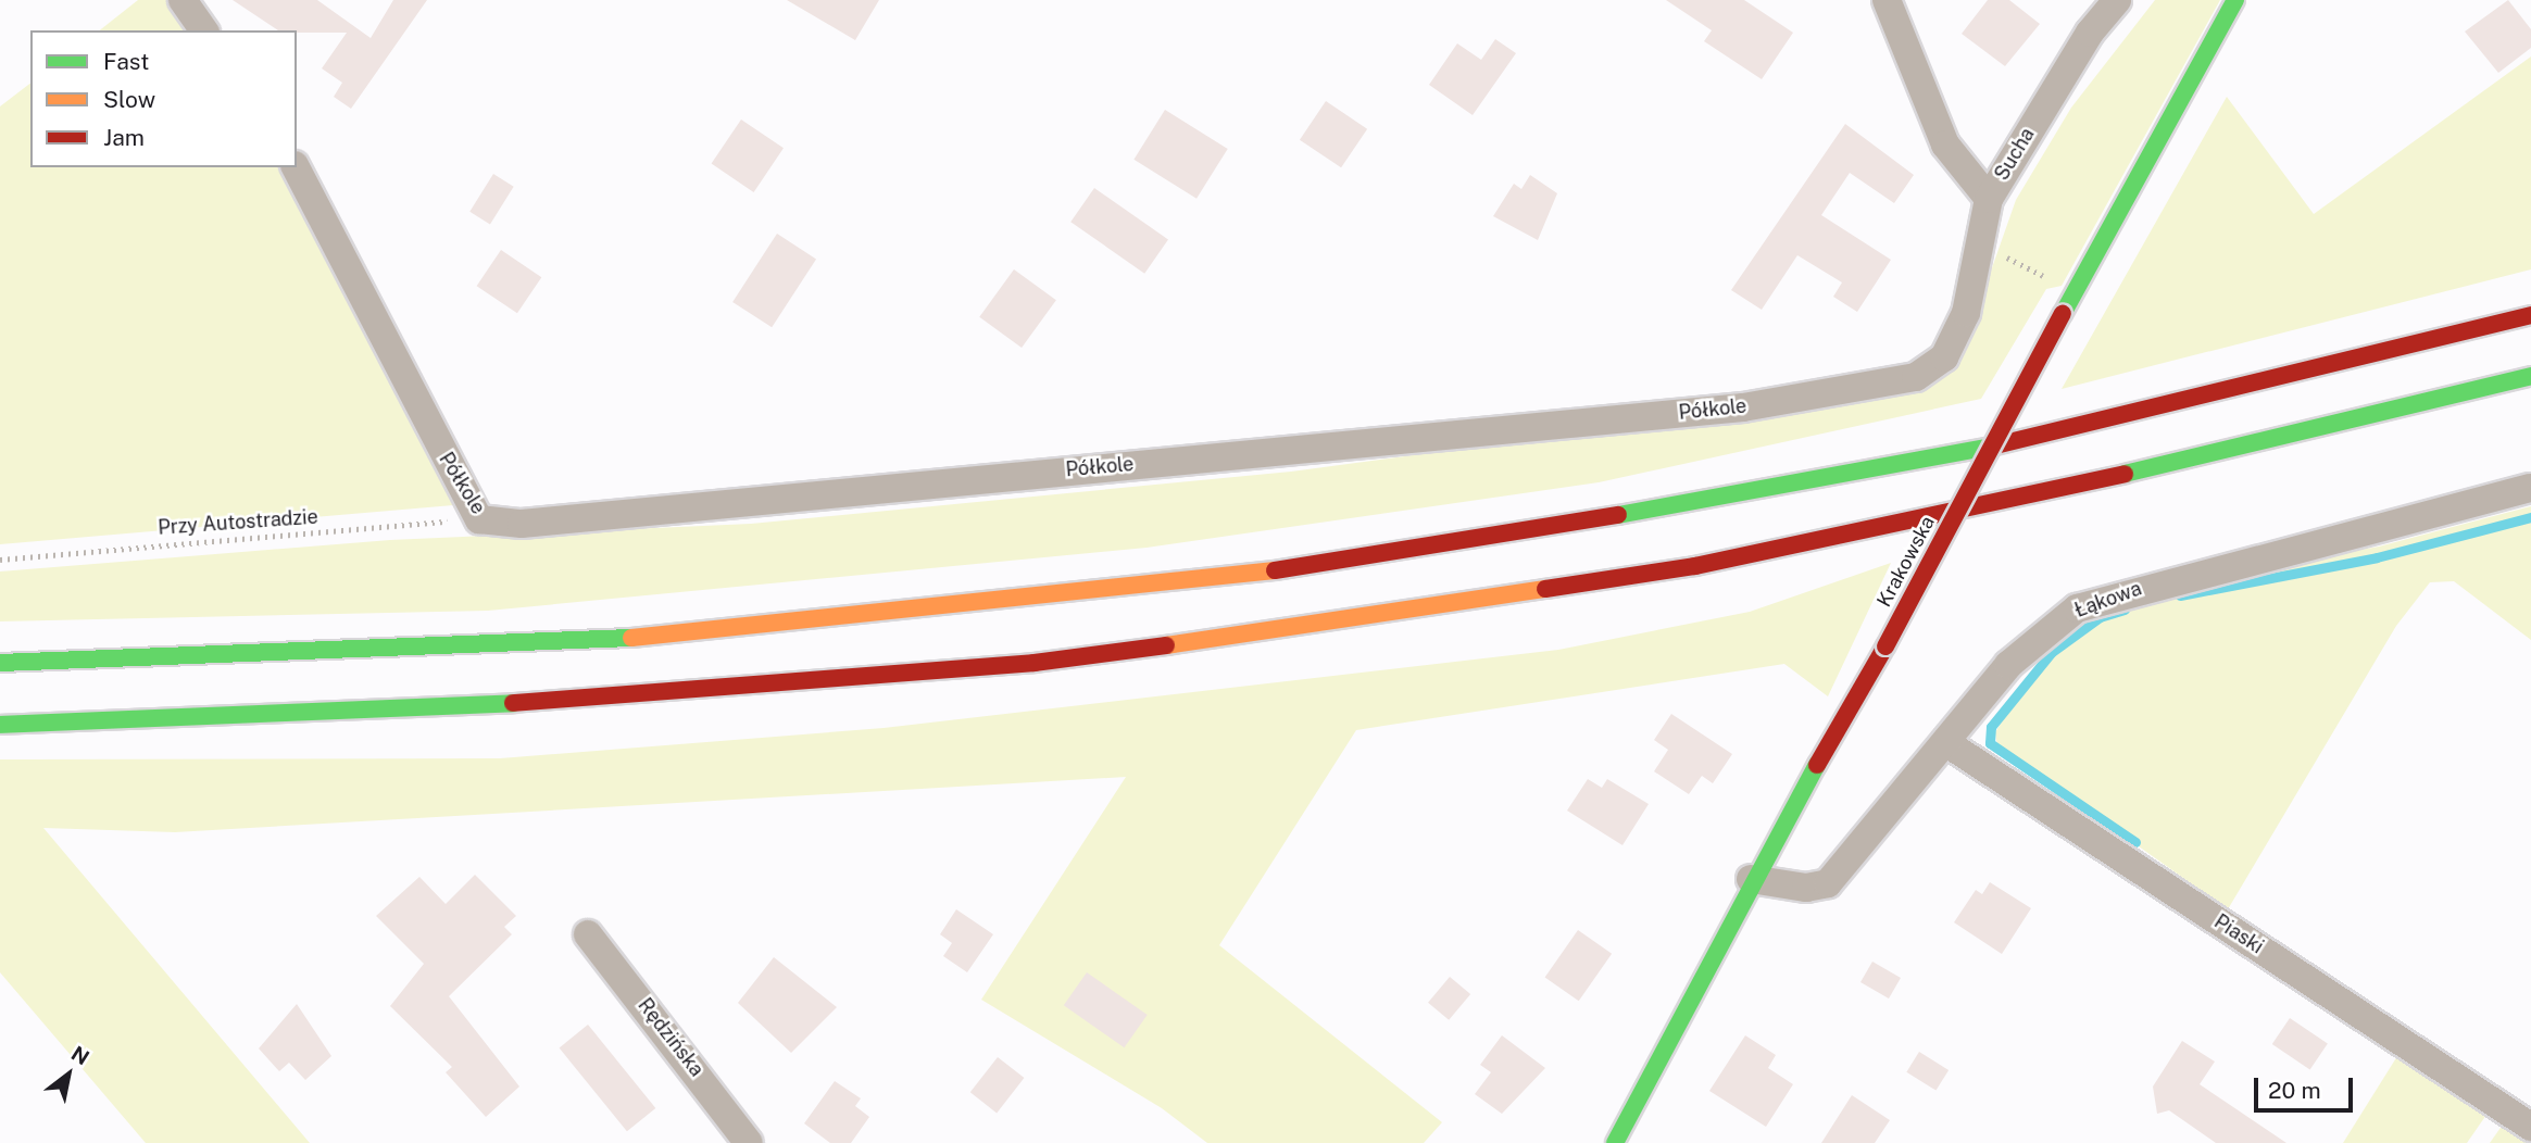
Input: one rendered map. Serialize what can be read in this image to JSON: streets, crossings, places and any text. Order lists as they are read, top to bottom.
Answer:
{
  "streets": {
    "main road": ["Krakowska"],
    "street": [
      "Sucha",
      "Półkole",
      "Łąkowa",
      "Piaski",
      "Rędzińska"
    ],
    "path": ["Przy Autostradzie"]
  },
  "crossings": [
    ["Sucha", "Półkole"],
    ["Półkole", "Przy Autostradzie"],
    ["Krakowska", "Łąkowa"],
    ["Łąkowa", "Piaski"]
  ],
  "legend": ["Fast", "Slow", "Jam"],
  "scale_bar": "20 m",
  "north": "top right"
}
